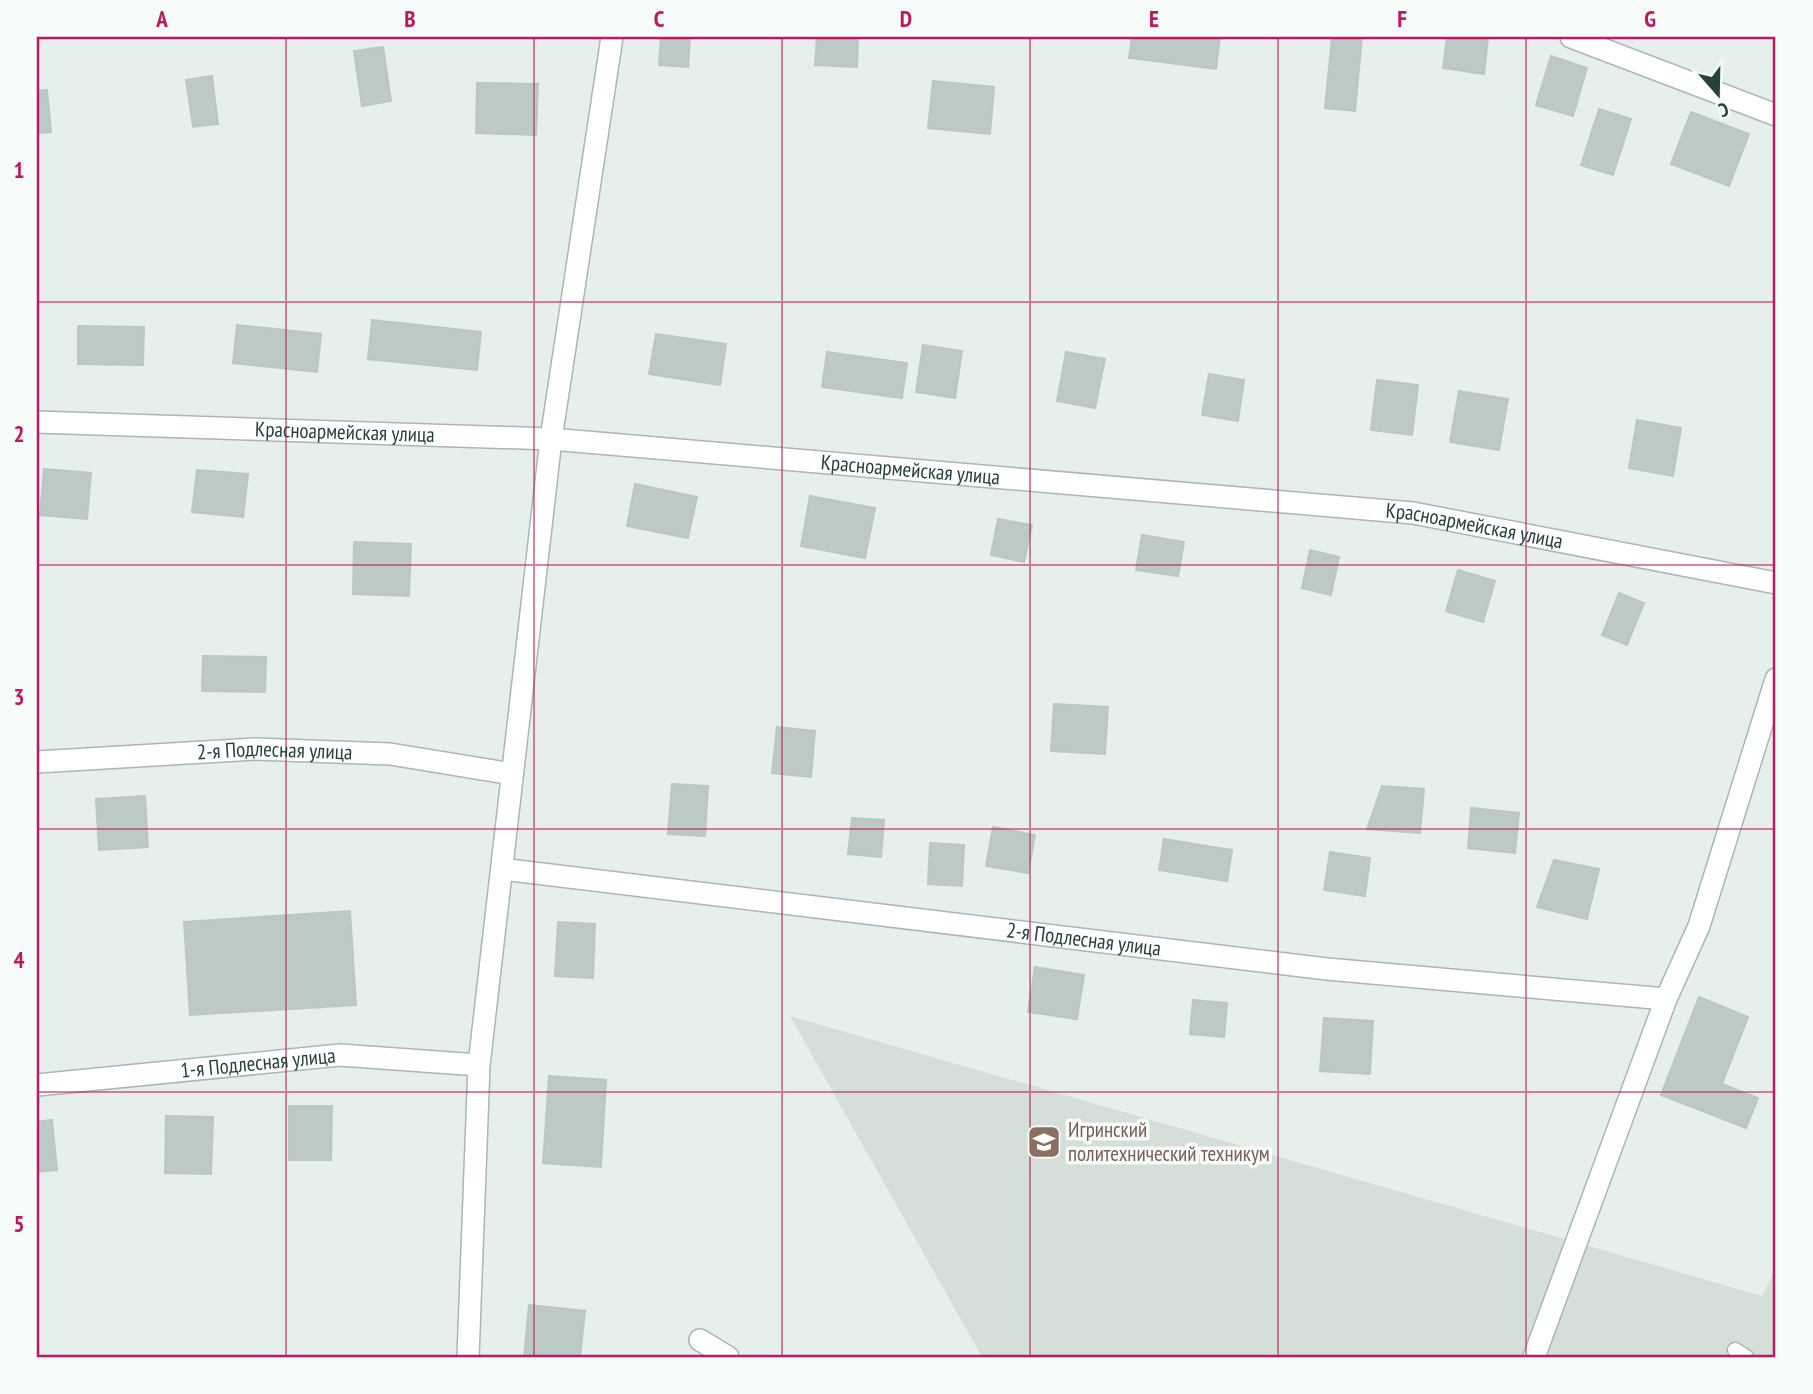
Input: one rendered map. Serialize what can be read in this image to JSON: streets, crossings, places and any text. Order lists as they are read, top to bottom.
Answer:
{
  "streets": {
    "street": ["Красноармейская улица", "2-я Подлесная улица", "1-я Подлесная улица"]
  },
  "places": {
    "school or university": ["Игринский политехнический техникум"]
  },
  "north": "bottom",
  "grid": {
    "columns": [
      "A",
      "B",
      "C",
      "D",
      "E",
      "F",
      "G"
    ],
    "rows": [
      "1",
      "2",
      "3",
      "4",
      "5"
    ]
  }
}
